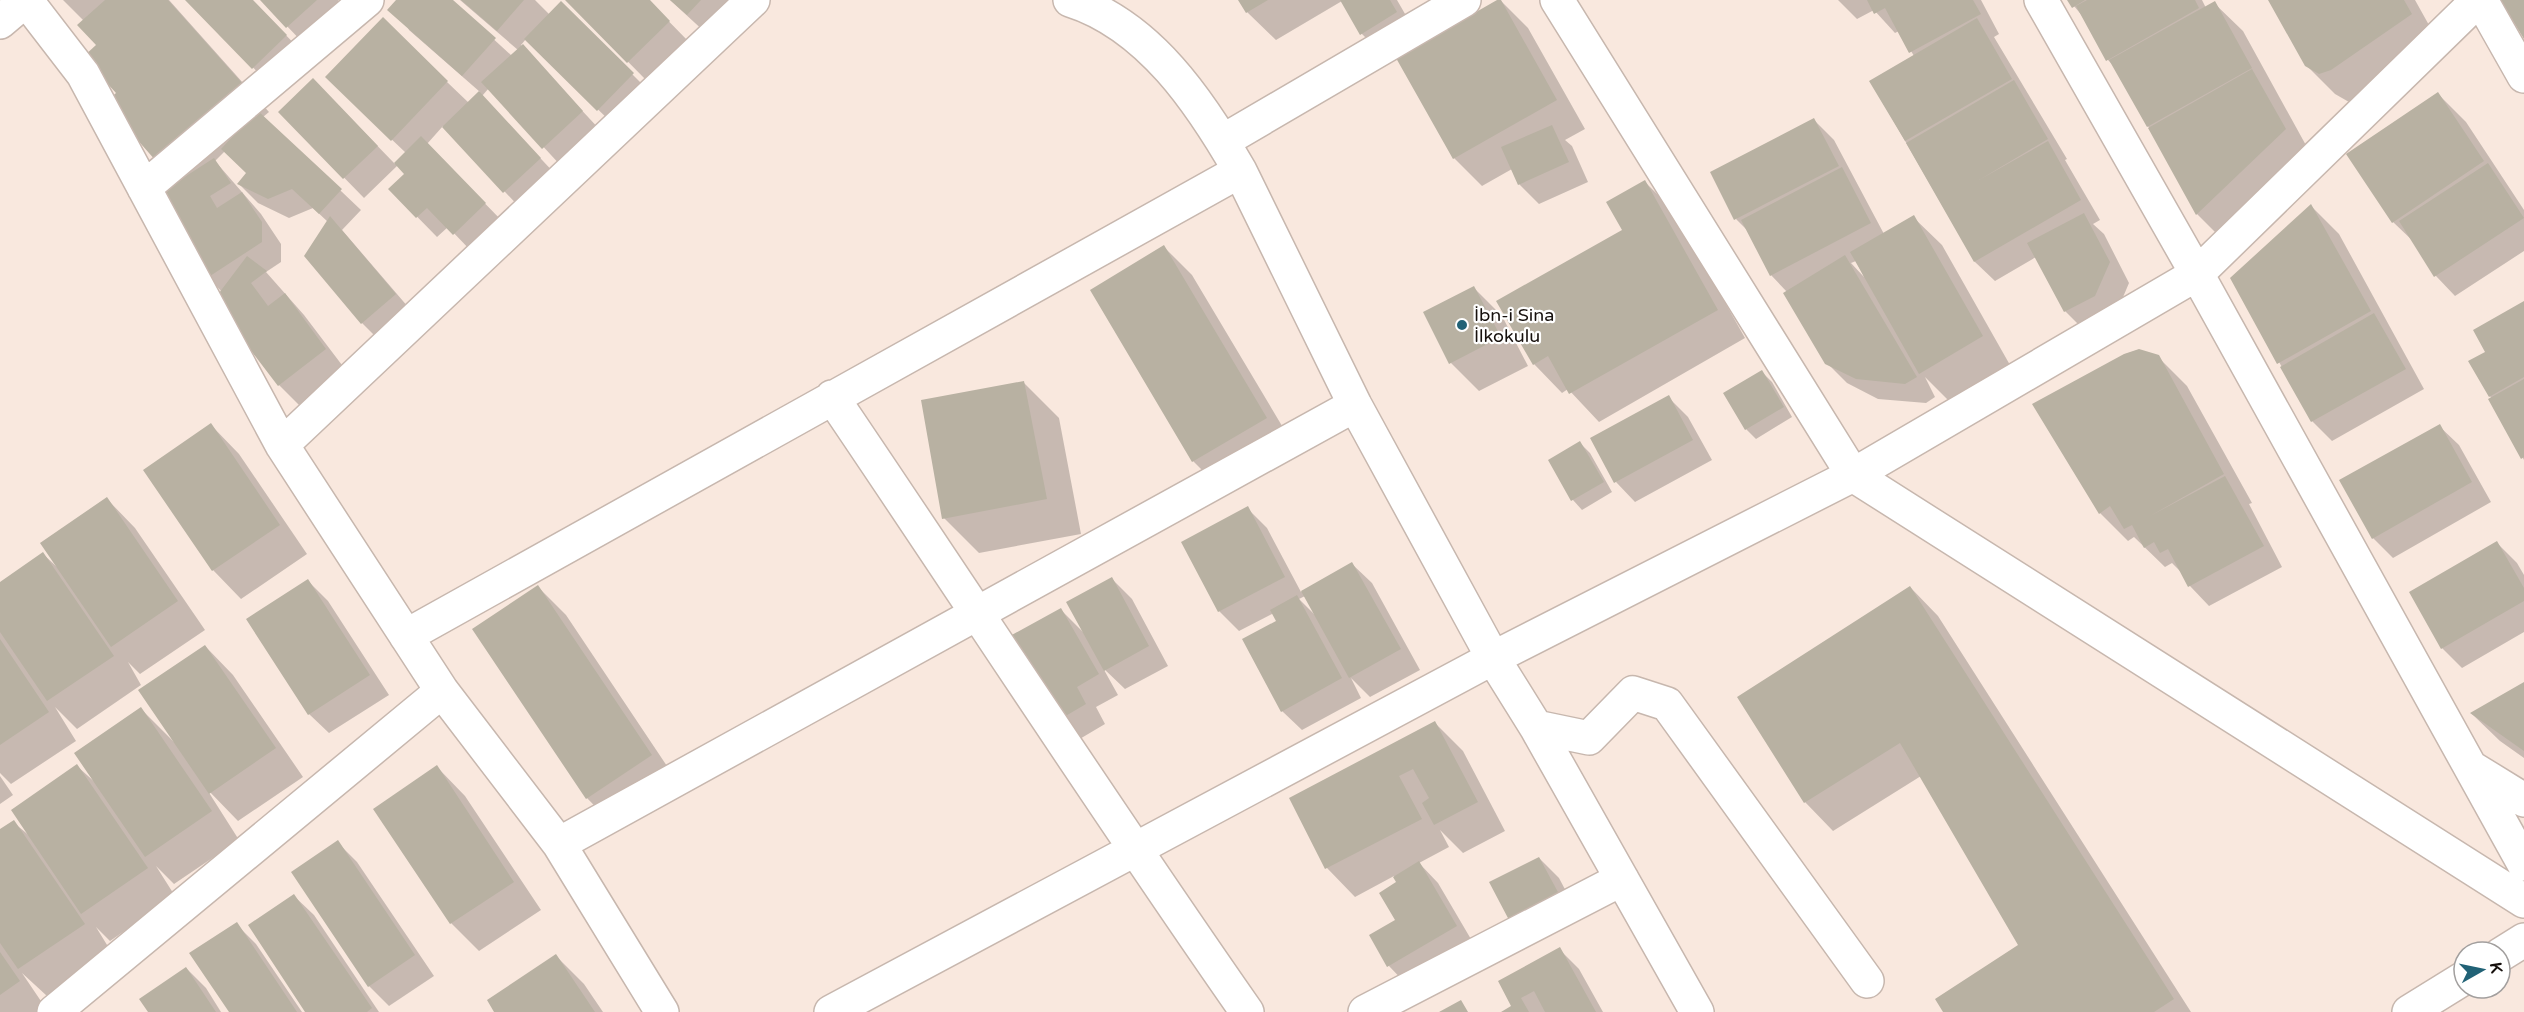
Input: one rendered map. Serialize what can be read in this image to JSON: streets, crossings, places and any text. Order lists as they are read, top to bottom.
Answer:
{
  "places": ["İbn-i Sina İlkokulu"],
  "north": "right"
}
